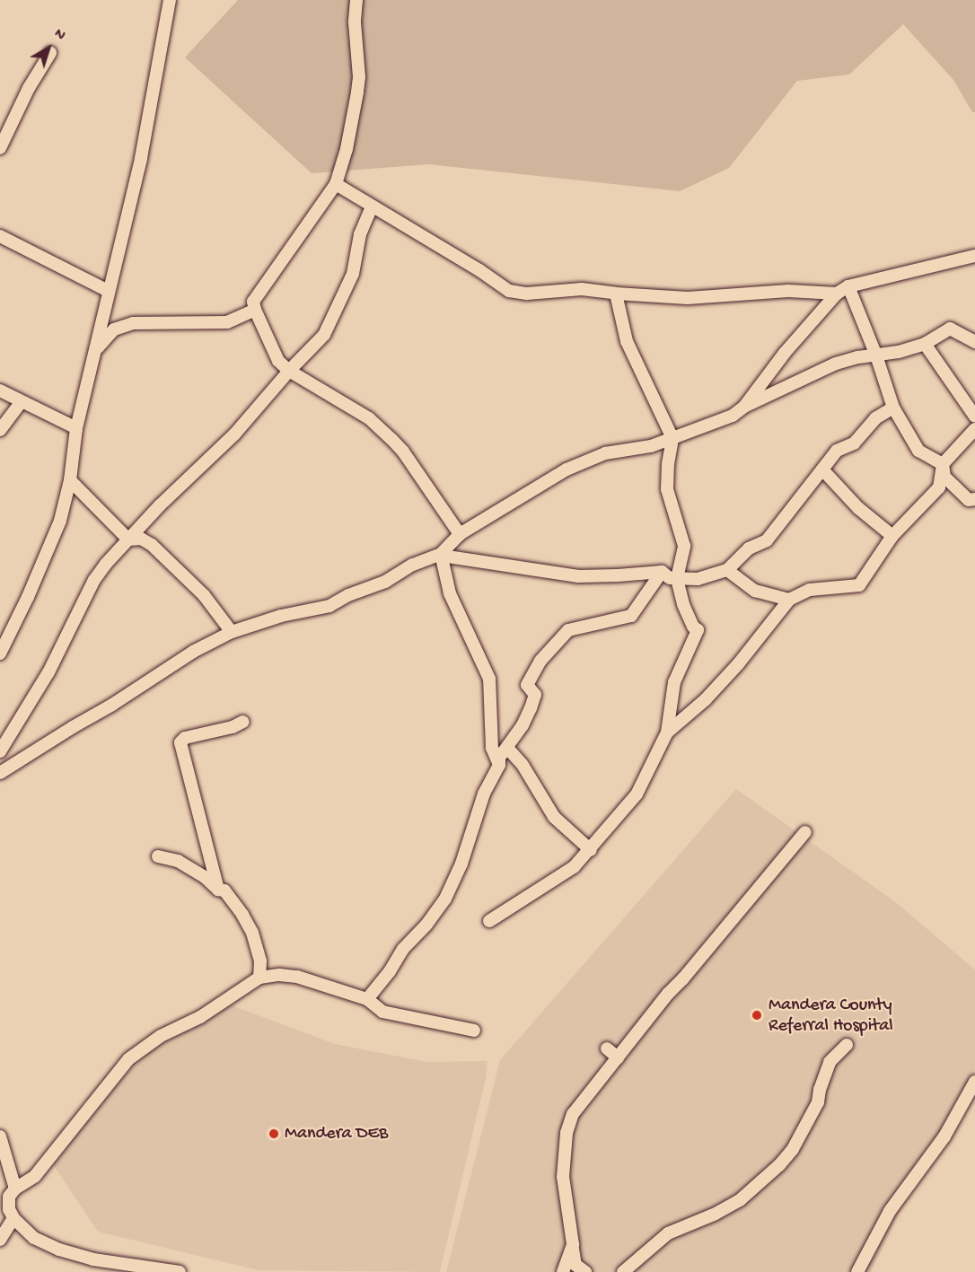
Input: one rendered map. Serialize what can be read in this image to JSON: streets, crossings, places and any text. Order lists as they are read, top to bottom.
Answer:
{
  "places": ["Mandera County Referral Hospital", "Mandera DEB"],
  "north": "top right"
}
